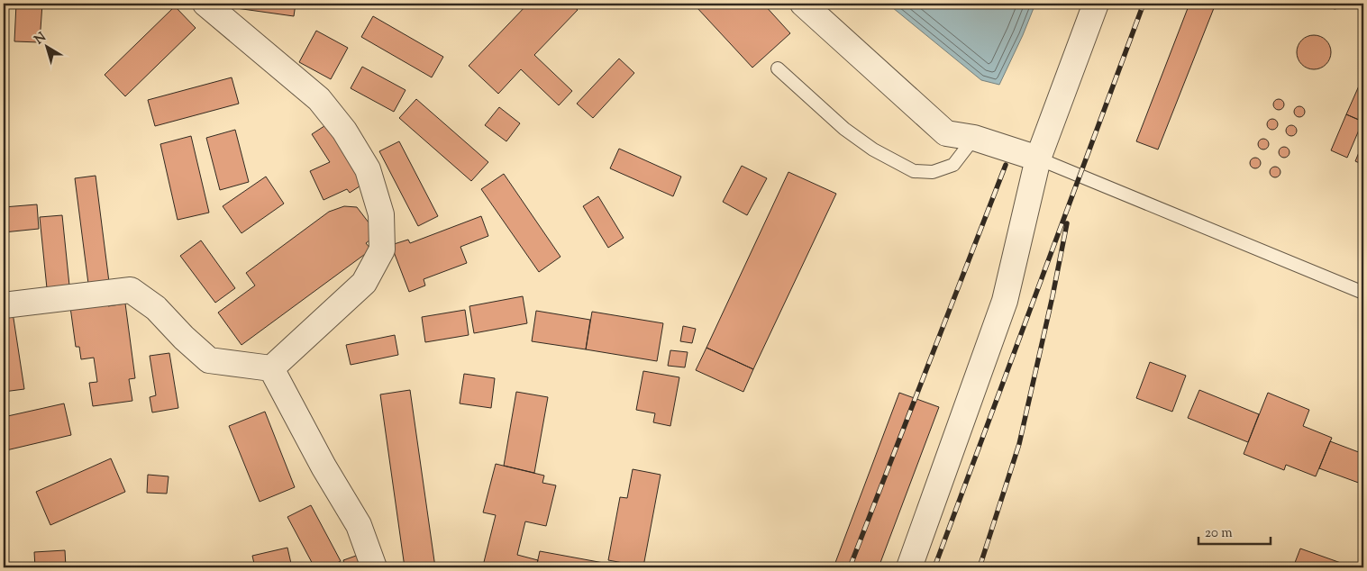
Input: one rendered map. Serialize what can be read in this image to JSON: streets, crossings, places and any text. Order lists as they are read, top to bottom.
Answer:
{
  "scale_bar": "20 m",
  "north": "top left"
}
